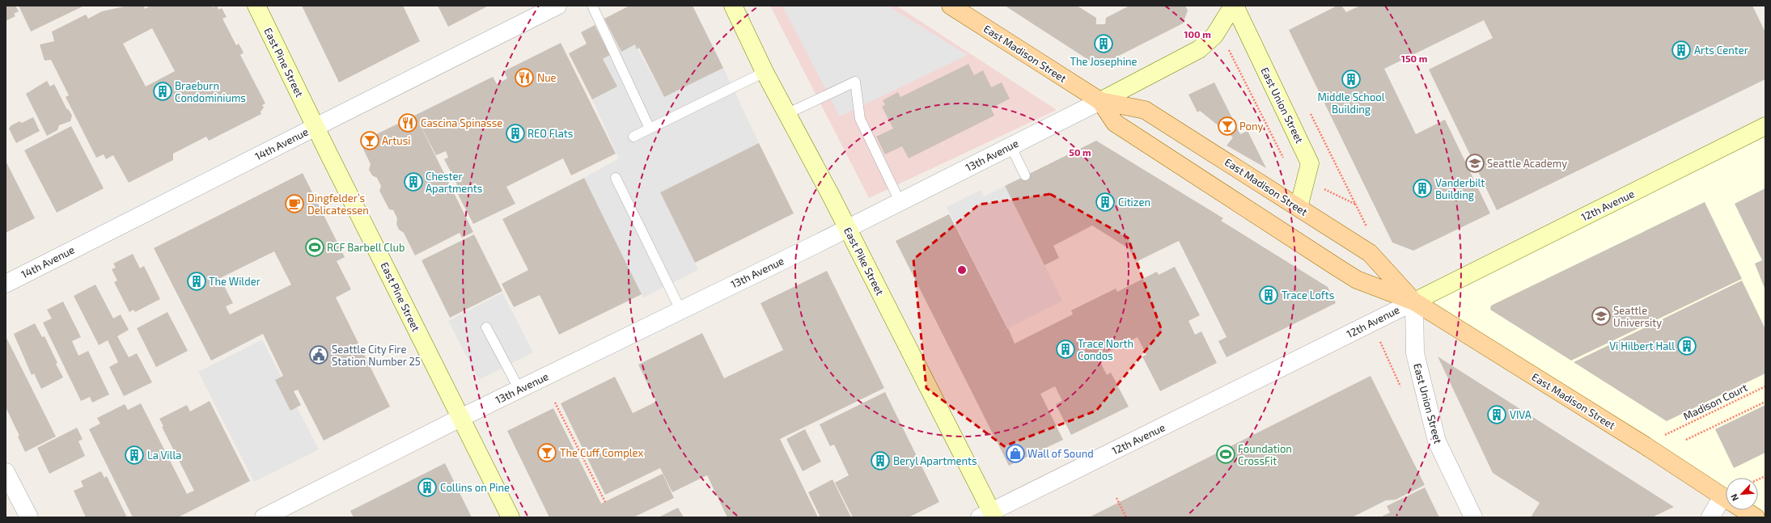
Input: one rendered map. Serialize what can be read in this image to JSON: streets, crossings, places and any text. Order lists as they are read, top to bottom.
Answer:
{
  "streets": {
    "main road": [
      "East Madison Street",
      "East Pine Street",
      "East Union Street",
      "13th Avenue",
      "12th Avenue",
      "East Pike Street"
    ],
    "street": ["14th Avenue"],
    "path": ["Madison Court"]
  },
  "crossings": [
    ["East Madison Street", "East Union Street"],
    ["East Madison Street", "13th Avenue"],
    ["East Madison Street", "12th Avenue"],
    ["East Pine Street", "14th Avenue"],
    ["East Pine Street", "13th Avenue"],
    ["East Union Street", "13th Avenue"],
    ["East Union Street", "12th Avenue"],
    ["13th Avenue", "East Pike Street"],
    ["12th Avenue", "East Pike Street"]
  ],
  "places": {
    "building": [
      "The Josephine",
      "Arts Center",
      "Middle School Building",
      "Braeburn Condominiums",
      "REO Flats",
      "Chester Apartments",
      "Vanderbilt Building",
      "Citizen",
      "The Wilder",
      "Trace Lofts",
      "Vi Hilbert Hall",
      "Trace North Condos",
      "VIVA",
      "La Villa",
      "Beryl Apartments",
      "Collins on Pine"
    ],
    "restaurant": ["Nue", "Cascina Spinasse"],
    "bar": ["Pony", "Artusi", "The Cuff Complex"],
    "school or university": ["Seattle Academy", "Seattle University"],
    "cafe": ["Dingfelder’s Delicatessen"],
    "sports": ["RCF Barbell Club", "Foundation CrossFit"],
    "public building": ["Seattle City Fire Station Number 25"],
    "shop": ["Wall of Sound"]
  },
  "north": "bottom left",
  "rings": ["100 m", "150 m", "50 m"]
}
